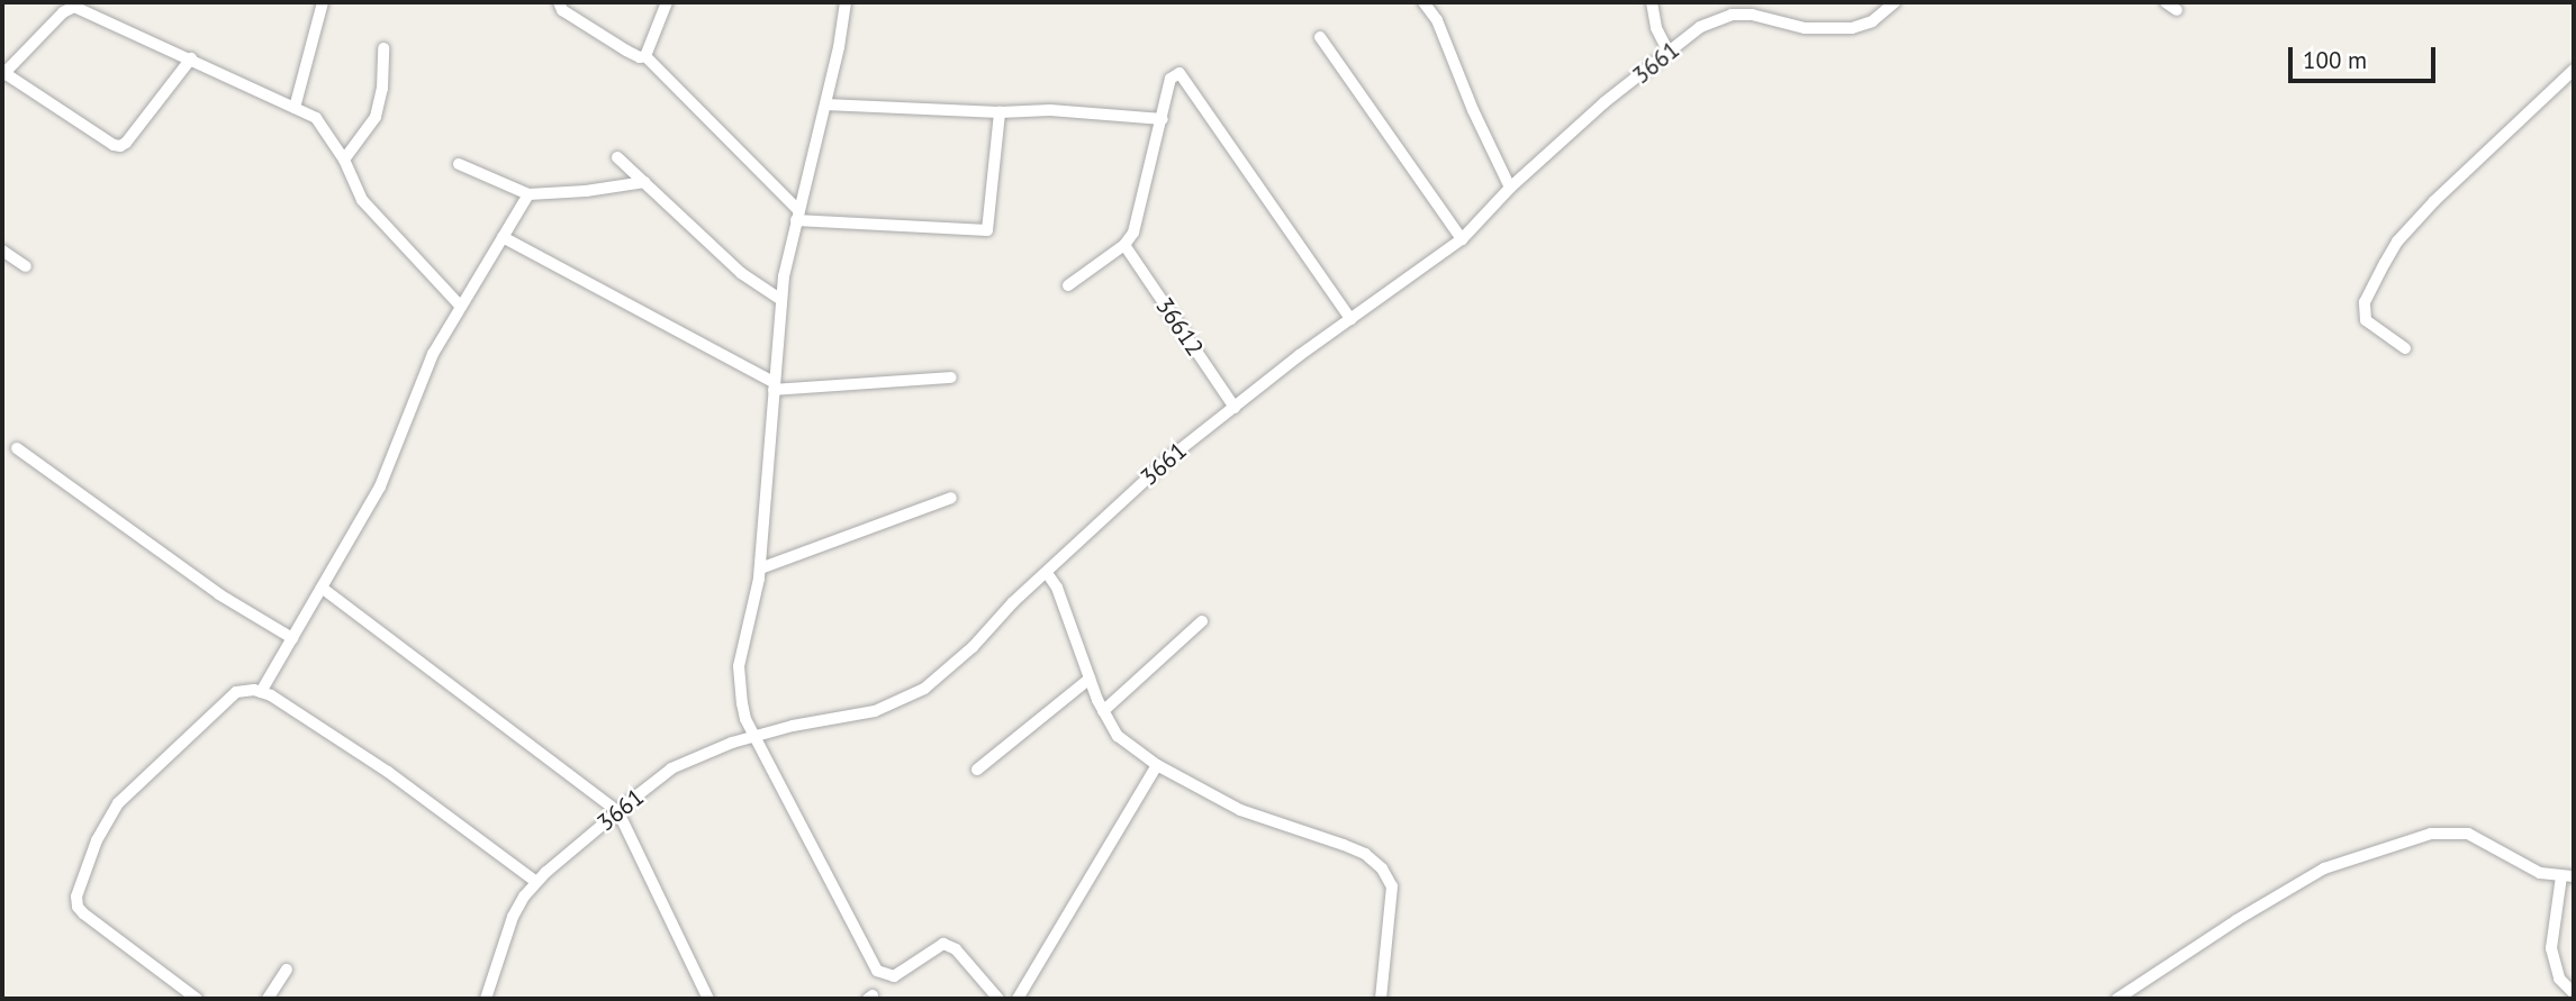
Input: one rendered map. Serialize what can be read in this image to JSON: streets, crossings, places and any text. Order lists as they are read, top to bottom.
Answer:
{
  "streets": {
    "street": ["3661", "36612"]
  },
  "crossings": [
    ["3661", "36612"]
  ],
  "scale_bar": "100 m"
}
